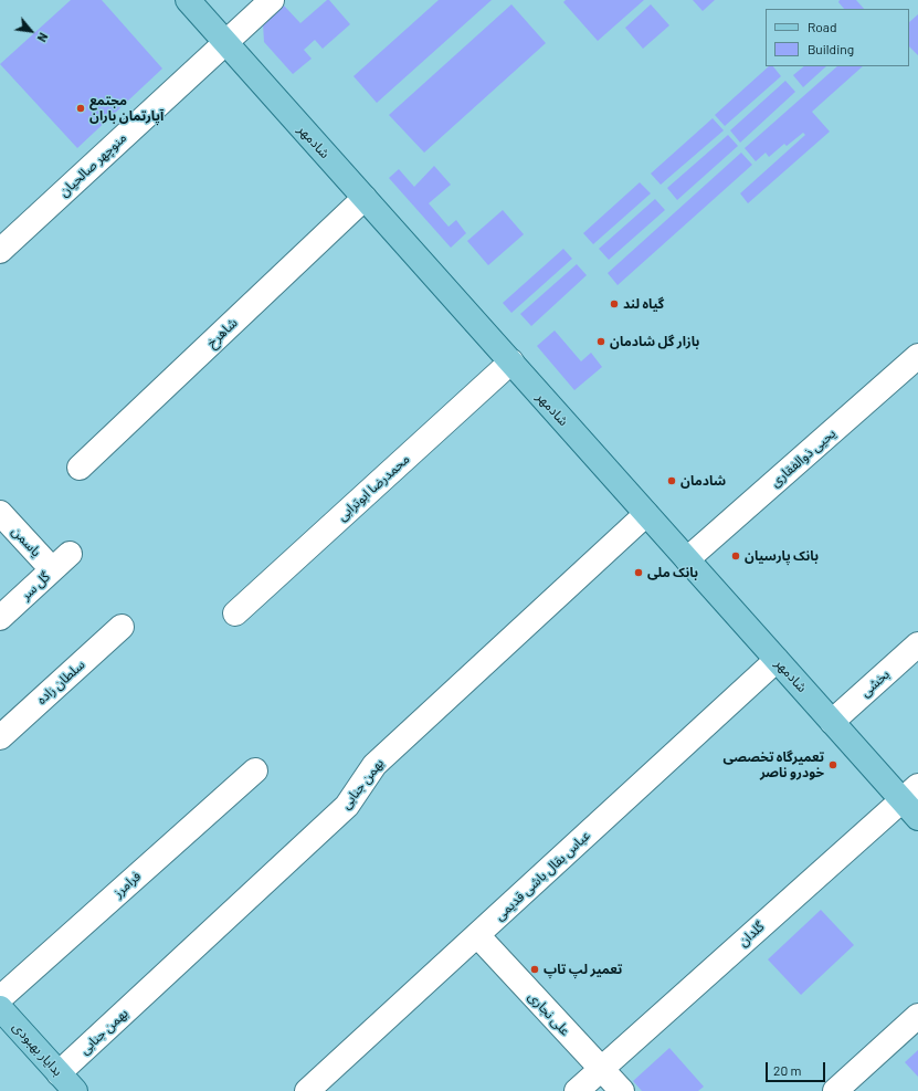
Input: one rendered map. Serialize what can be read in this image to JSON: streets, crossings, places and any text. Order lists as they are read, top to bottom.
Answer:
{
  "streets": {
    "main road": ["شادمهر", "بدایار بهبودی"],
    "street": [
      "منوچهر صالحیان",
      "شاهرخ",
      "یحیی ذوالفقاری",
      "محمدرضا ابوترابی",
      "یاسمن",
      "گل سر",
      "سلطان زاده",
      "بخشی",
      "بهمن جنابی",
      "عباس بقال باشی قدیمی",
      "فرامرز",
      "گلدان",
      "علی نجاری"
    ]
  },
  "crossings": [
    ["شادمهر", "منوچهر صالحیان"],
    ["شادمهر", "شاهرخ"],
    ["شادمهر", "یحیی ذوالفقاری"],
    ["شادمهر", "محمدرضا ابوترابی"],
    ["شادمهر", "بخشی"],
    ["شادمهر", "بهمن جنابی"],
    ["شادمهر", "عباس بقال باشی قدیمی"],
    ["شادمهر", "گلدان"],
    ["یاسمن", "گل سر"],
    ["بهمن جنابی", "بدایار بهبودی"],
    ["عباس بقال باشی قدیمی", "علی نجاری"],
    ["گلدان", "علی نجاری"]
  ],
  "places": [
    "مجتمع آپارتمان باران",
    "گیاه لند",
    "بازار گل شادمان",
    "شادمان",
    "بانک پارسیان",
    "بانک ملی",
    "تعمیرگاه تخصصی خودرو ناصر",
    "تعمیر لپ تاپ"
  ],
  "legend": ["Road", "Building"],
  "scale_bar": "20 m",
  "north": "bottom right"
}
